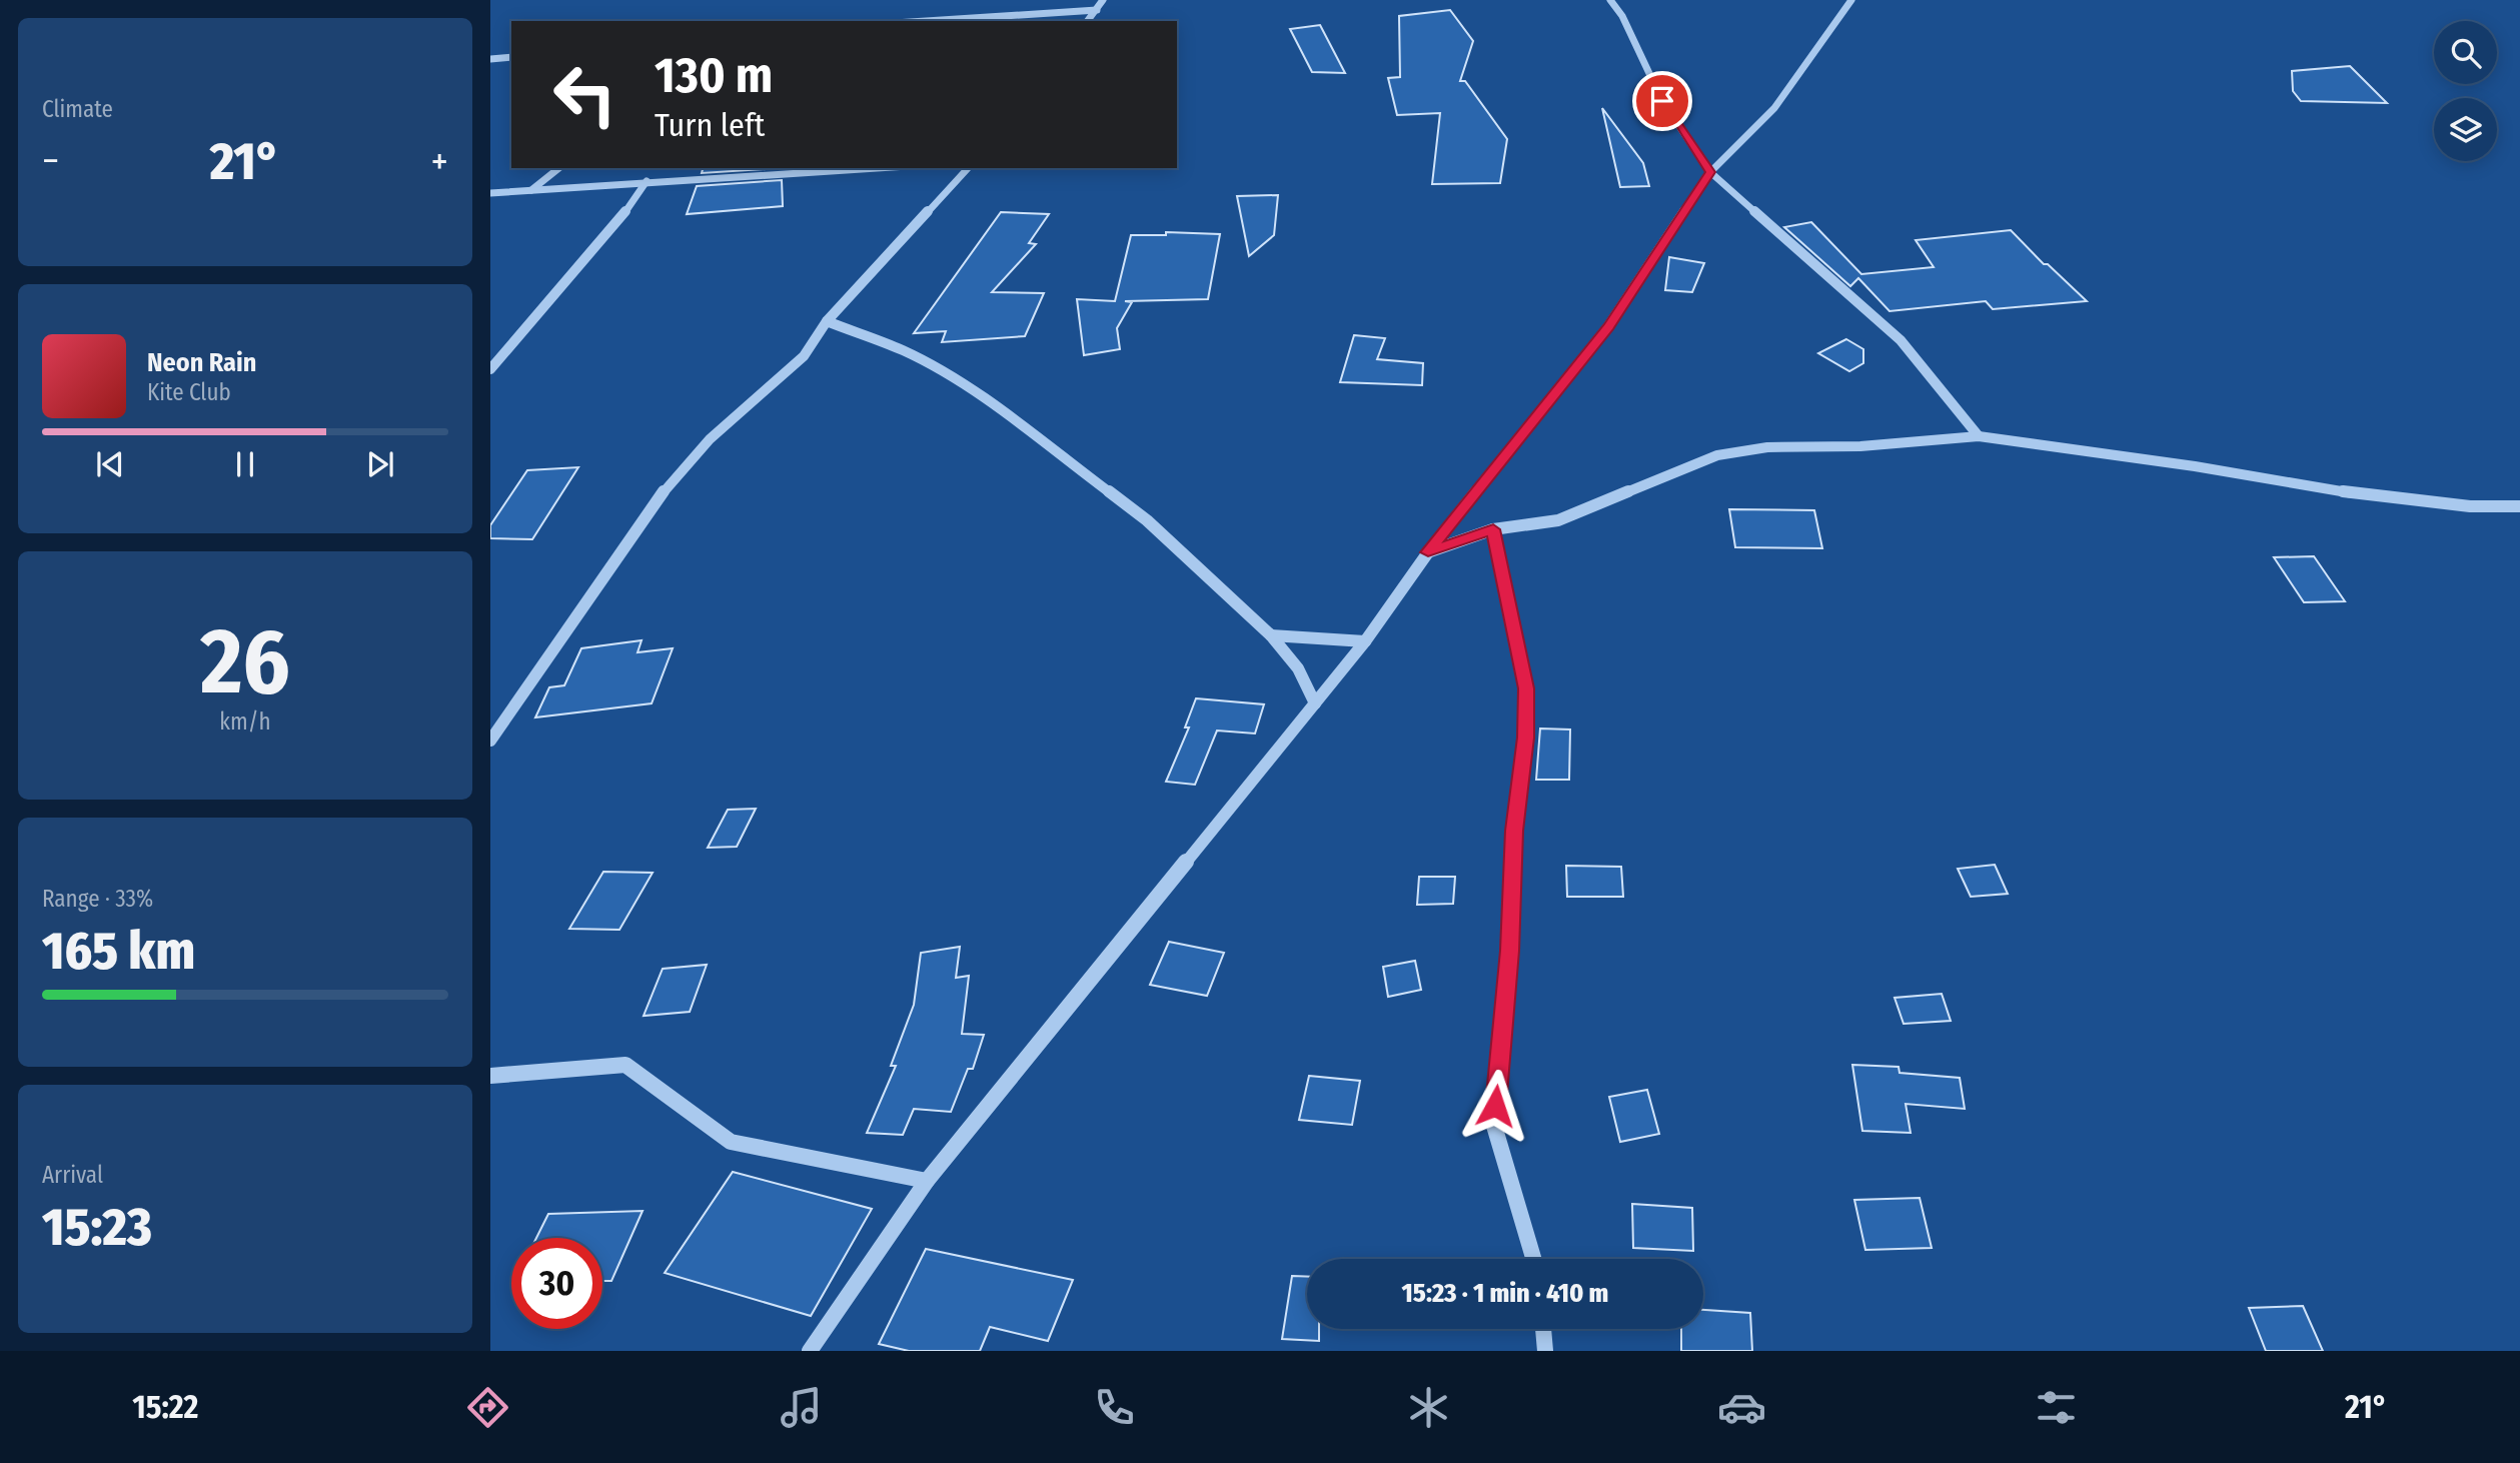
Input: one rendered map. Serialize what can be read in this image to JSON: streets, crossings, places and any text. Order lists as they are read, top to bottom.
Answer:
{
  "page": {
    "tile": [
      "Climate",
      ["26", "km/h"],
      ["Range · 33%", "165 km"],
      ["Arrival", "15:23"]
    ],
    "turn": ["130 m", "Turn left"],
    "heat": ["−", "21°", "+"],
    "song": ["Neon Rain", "Kite Club"],
    "limit": "30",
    "trip": "15:23 · 1 min · 410 m",
    "tabs": ["15:22", "21°"]
  }
}
